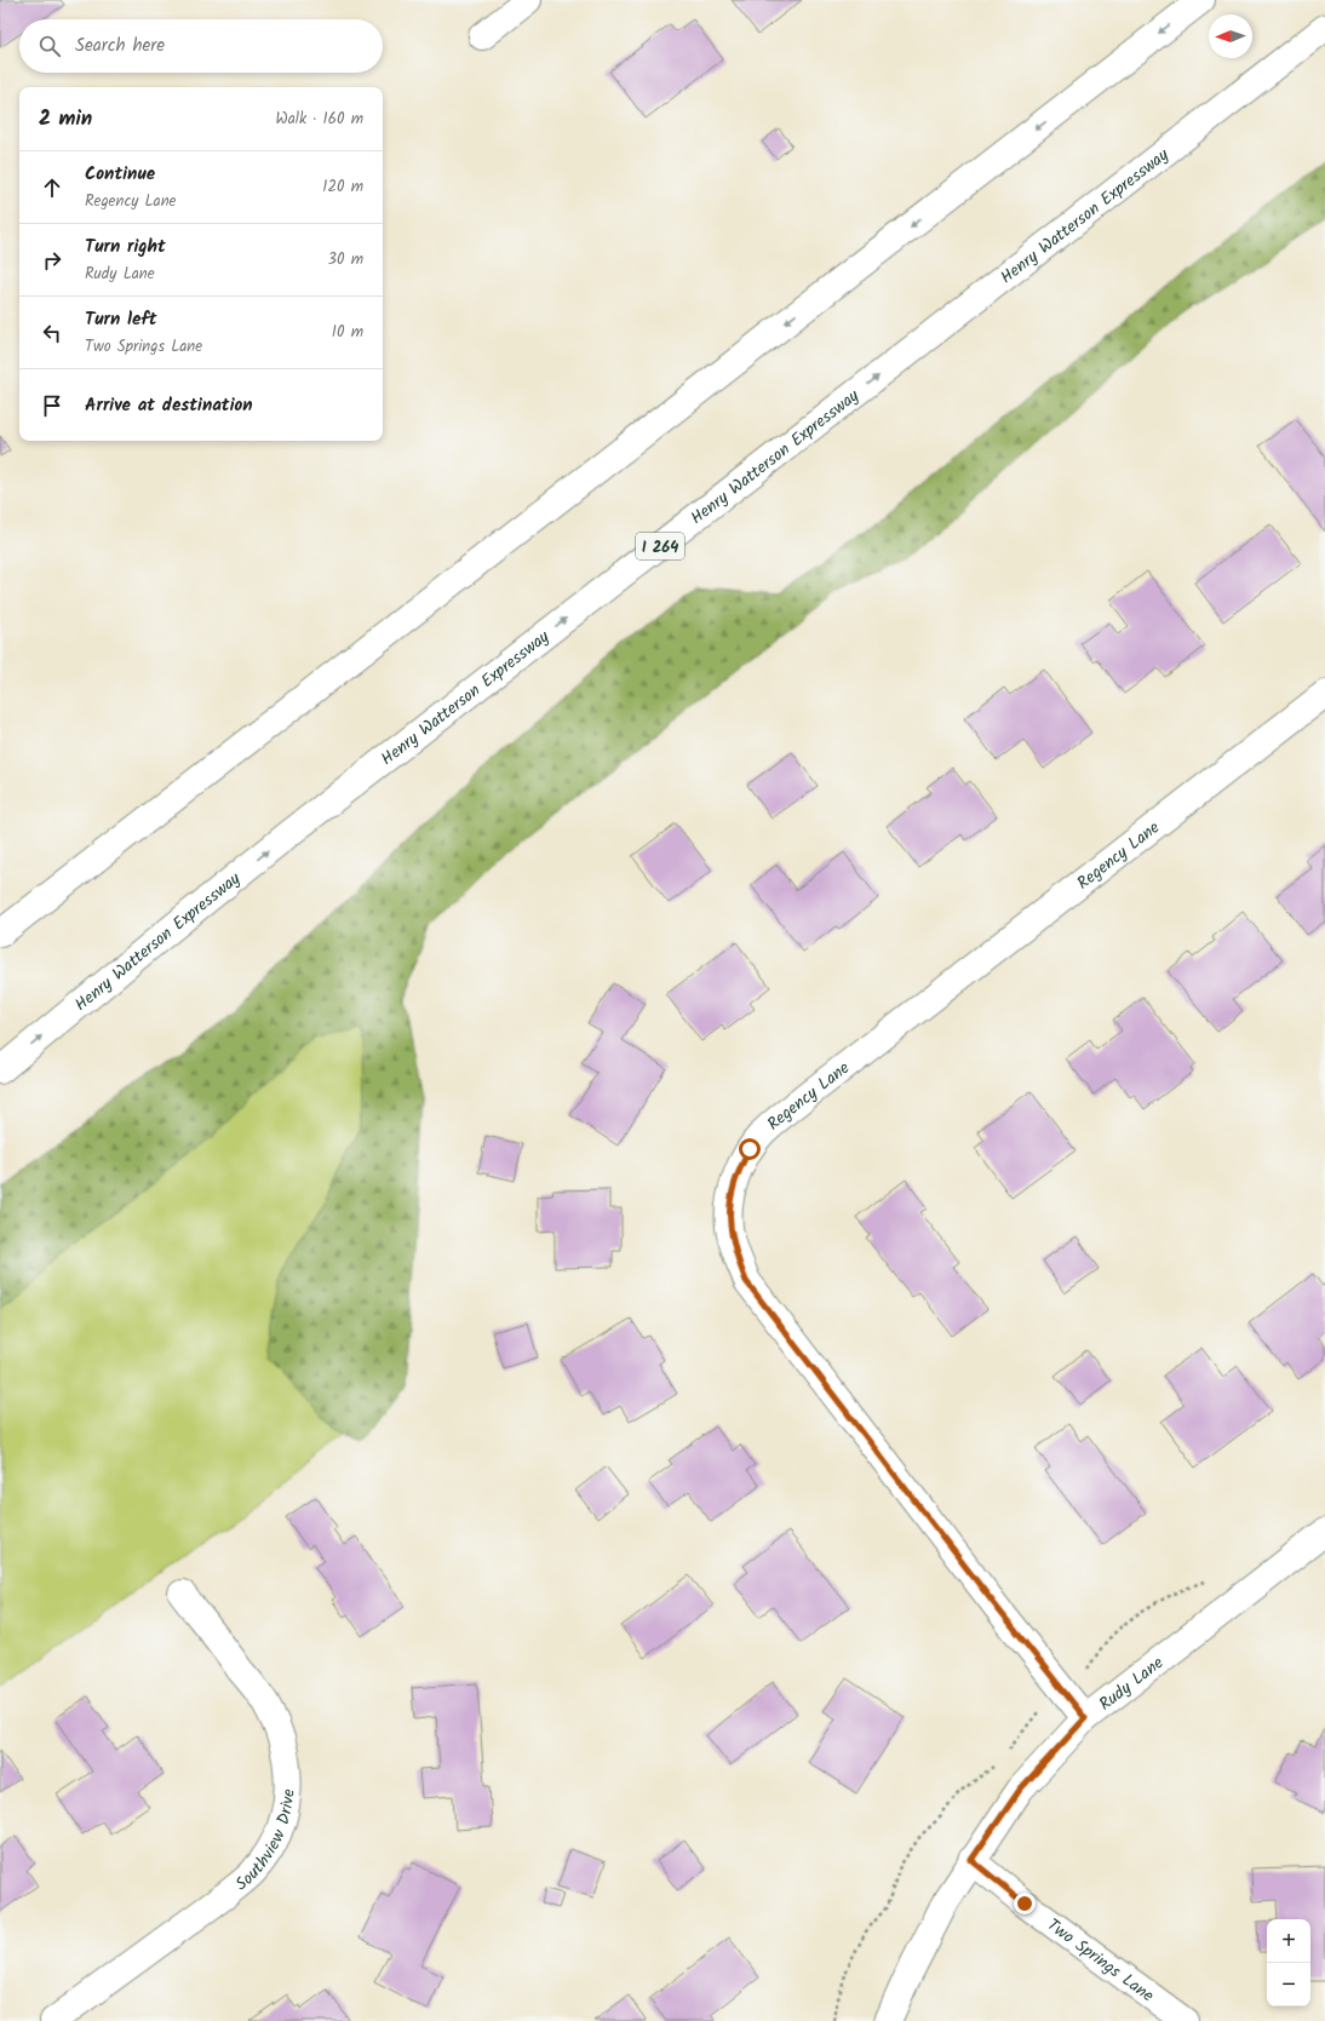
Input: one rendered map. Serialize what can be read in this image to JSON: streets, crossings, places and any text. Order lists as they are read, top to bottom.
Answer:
{
  "streets": {
    "main road": [
      "Henry Watterson Expressway",
      "I 264",
      "Regency Lane",
      "Rudy Lane",
      "Southview Drive",
      "Two Springs Lane"
    ]
  },
  "crossings": [
    ["Regency Lane", "Rudy Lane"],
    ["Rudy Lane", "Two Springs Lane"]
  ],
  "north": "left",
  "page": {
    "search": "Search here",
    "heading": ["2 min", "Walk · 160 m"],
    "list": [
      ["Continue", "Regency Lane", "120 m"],
      ["Turn right", "Rudy Lane", "30 m"],
      ["Turn left", "Two Springs Lane", "10 m"],
      "Arrive at destination"
    ],
    "map_buttons": ["+", "−"]
  }
}
